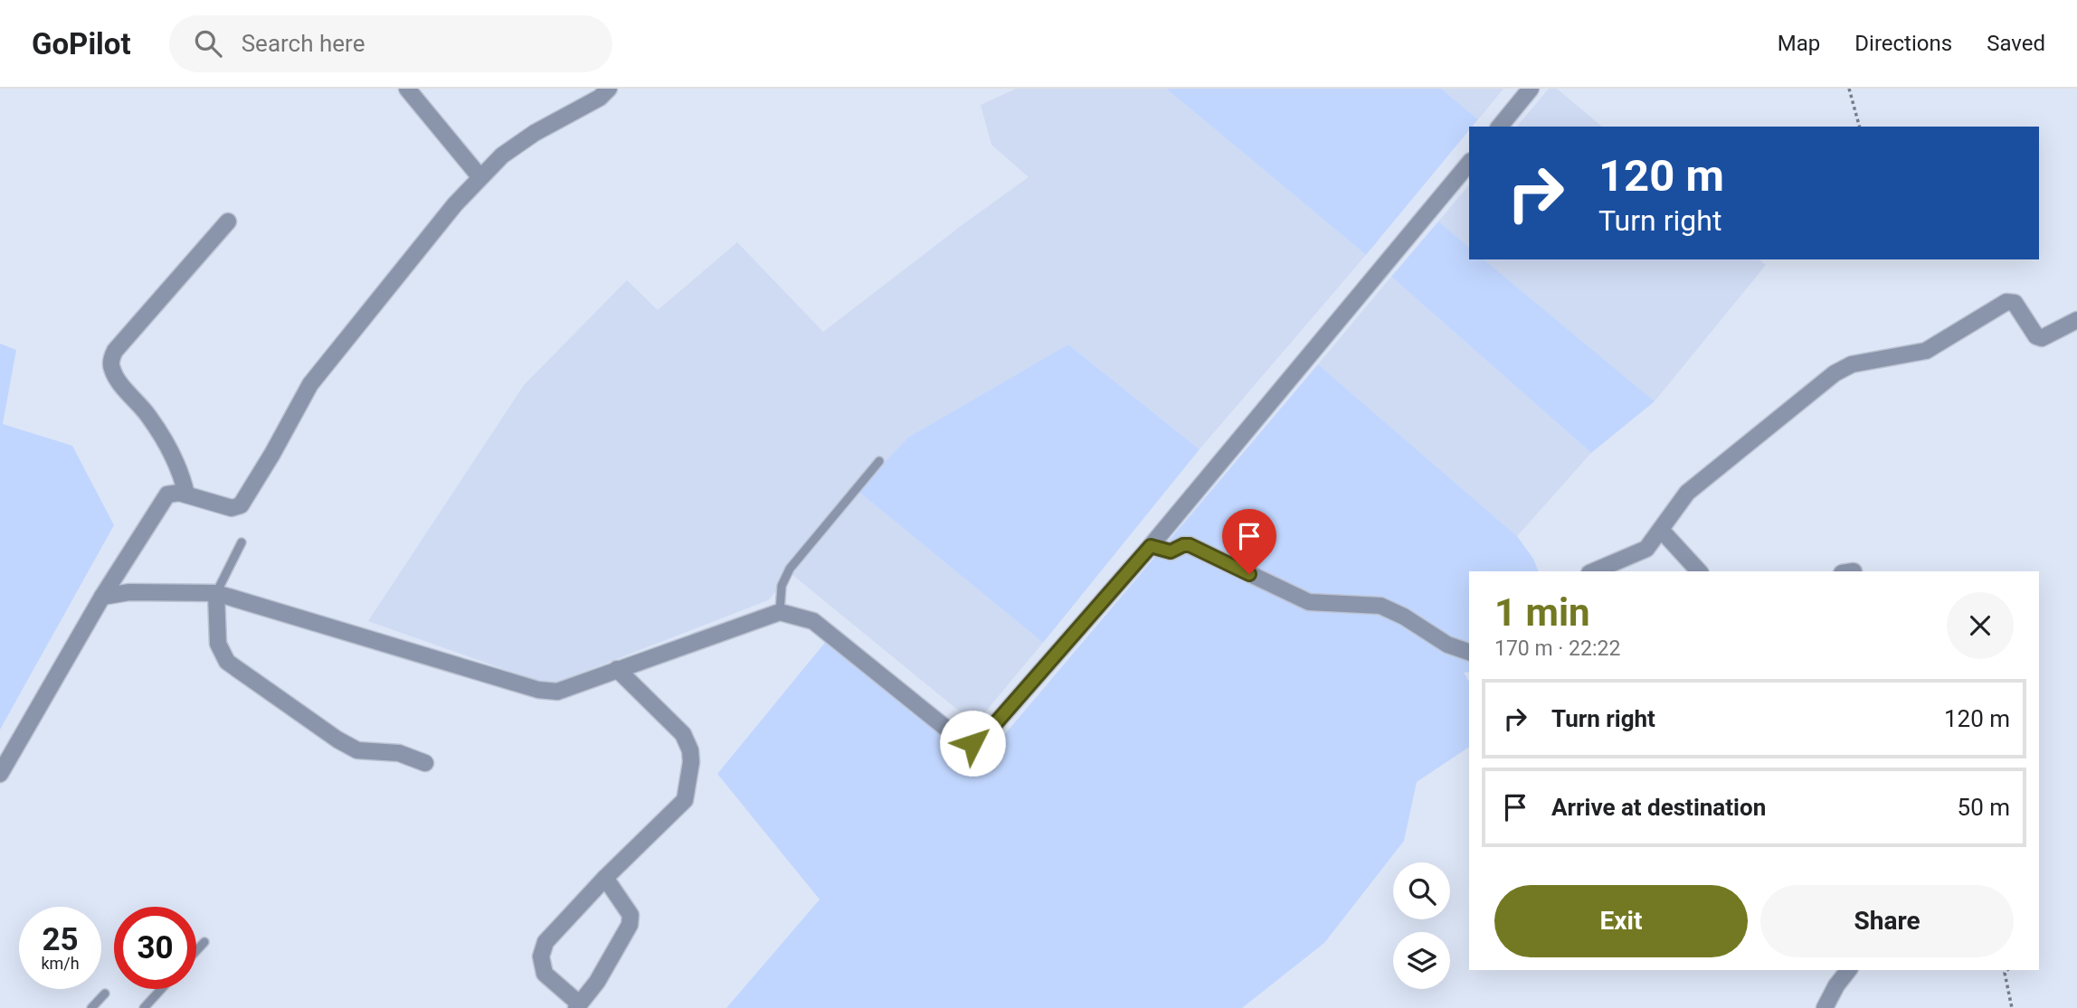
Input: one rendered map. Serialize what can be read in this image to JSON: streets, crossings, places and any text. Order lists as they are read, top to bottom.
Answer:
{
  "page": {
    "header": "GoPilot",
    "search": "Search here",
    "nav": ["Map", "Directions", "Saved"],
    "turn": ["120 m", "Turn right"],
    "heading": ["1 min", "170 m · 22:22"],
    "list": [
      {
        "name": "Turn right",
        "value": "120 m"
      },
      {
        "name": "Arrive at destination",
        "value": "50 m"
      }
    ],
    "buttons": ["Exit", "Share"],
    "speed": "25 km/h",
    "limit": "30"
  }
}
